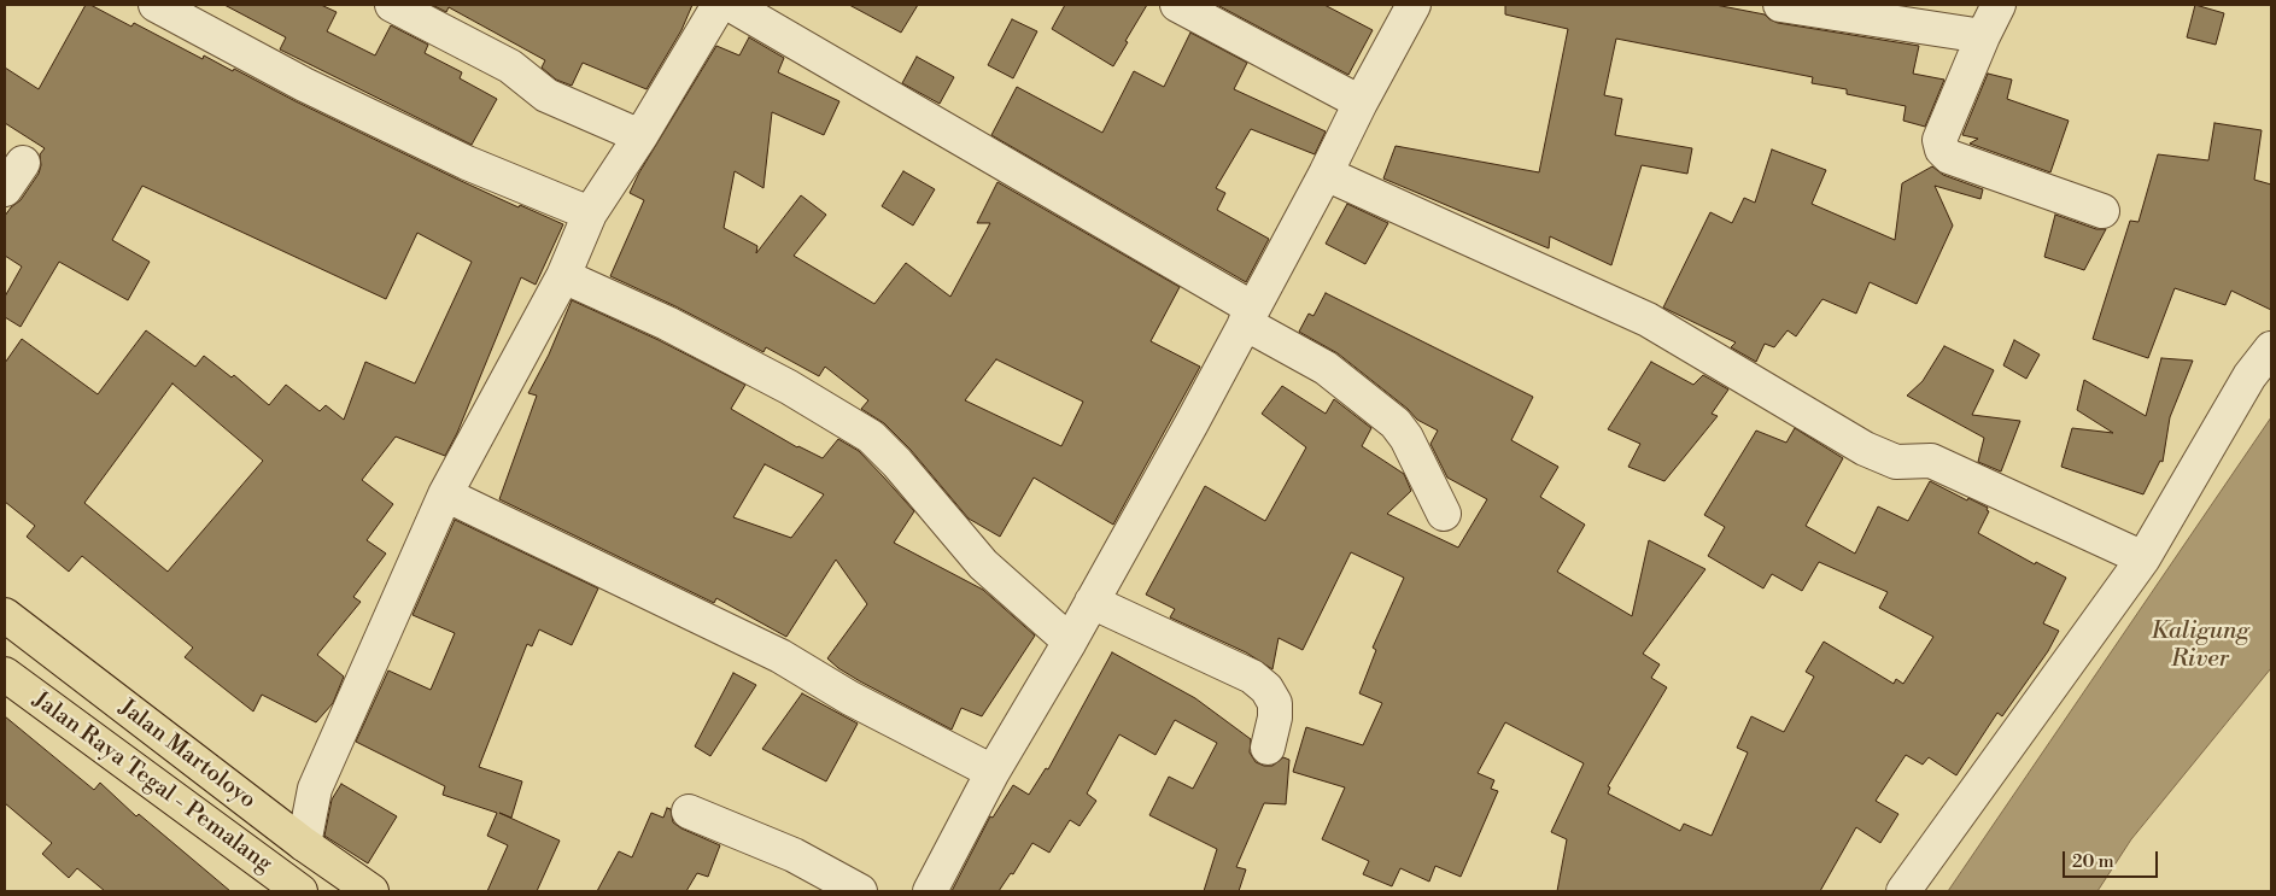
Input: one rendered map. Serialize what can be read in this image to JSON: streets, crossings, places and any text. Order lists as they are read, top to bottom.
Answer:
{
  "streets": {
    "highway": ["Jalan Martoloyo", "Jalan Raya Tegal - Pemalang"]
  },
  "water": ["Kaligung River"],
  "scale_bar": "20 m"
}
